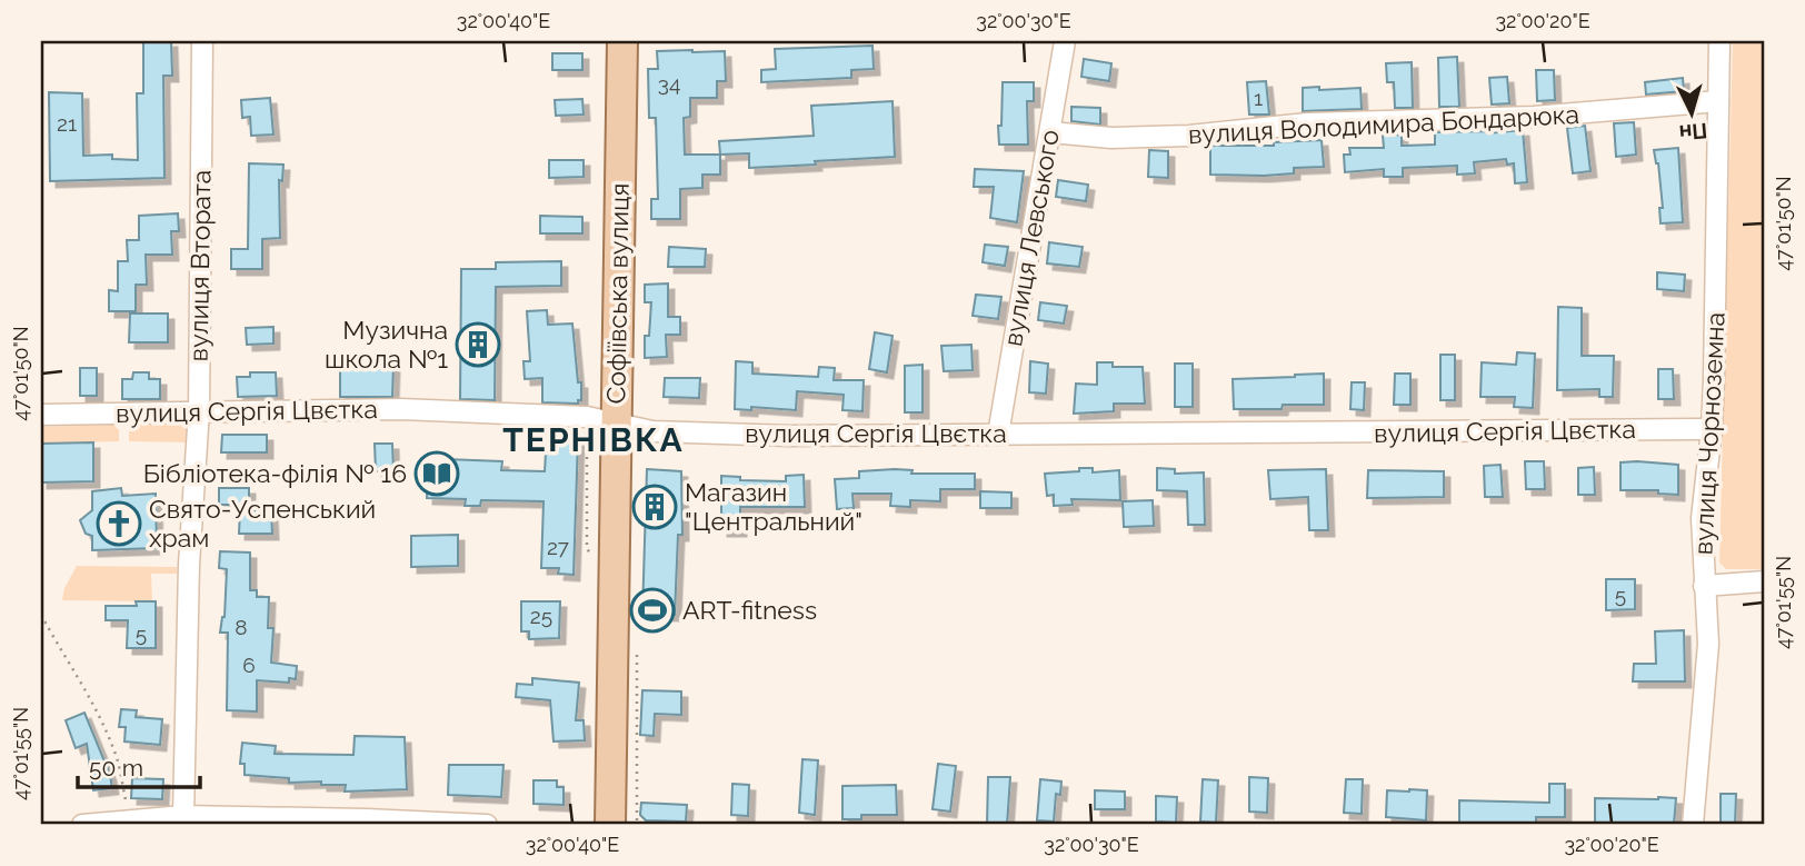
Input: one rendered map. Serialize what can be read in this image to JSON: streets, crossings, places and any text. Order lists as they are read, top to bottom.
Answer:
{
  "streets": {
    "main road": ["Софіївська вулиця"],
    "street": [
      "вулиця Володимира Бондарюка",
      "вулиця Левського",
      "вулиця Втората",
      "вулиця Сергія Цвєтка",
      "вулиця Чорноземна"
    ]
  },
  "crossings": [
    ["вулиця Володимира Бондарюка", "вулиця Левського"],
    ["вулиця Володимира Бондарюка", "вулиця Чорноземна"],
    ["вулиця Левського", "вулиця Сергія Цвєтка"],
    ["вулиця Втората", "вулиця Сергія Цвєтка"],
    ["Софіївська вулиця", "вулиця Сергія Цвєтка"],
    ["вулиця Сергія Цвєтка", "вулиця Чорноземна"]
  ],
  "districts": ["ТЕРНІВКА"],
  "places": {
    "building": ["Музична школа №1", "Магазин \"Центральний\""],
    "library": ["Бібліотека-філія № 16"],
    "church": ["Свято-Успенський храм"],
    "sports": ["ART-fitness"]
  },
  "house_numbers": [
    "34",
    "1",
    "21",
    "27",
    "5",
    "25",
    "8",
    "5",
    "6"
  ],
  "scale_bar": "50 m",
  "north": "bottom",
  "coordinates": [
    "32°00'40\"E",
    "32°00'30\"E",
    "32°00'20\"E",
    "47°01'50\"N",
    "47°01'55\"N"
  ]
}
